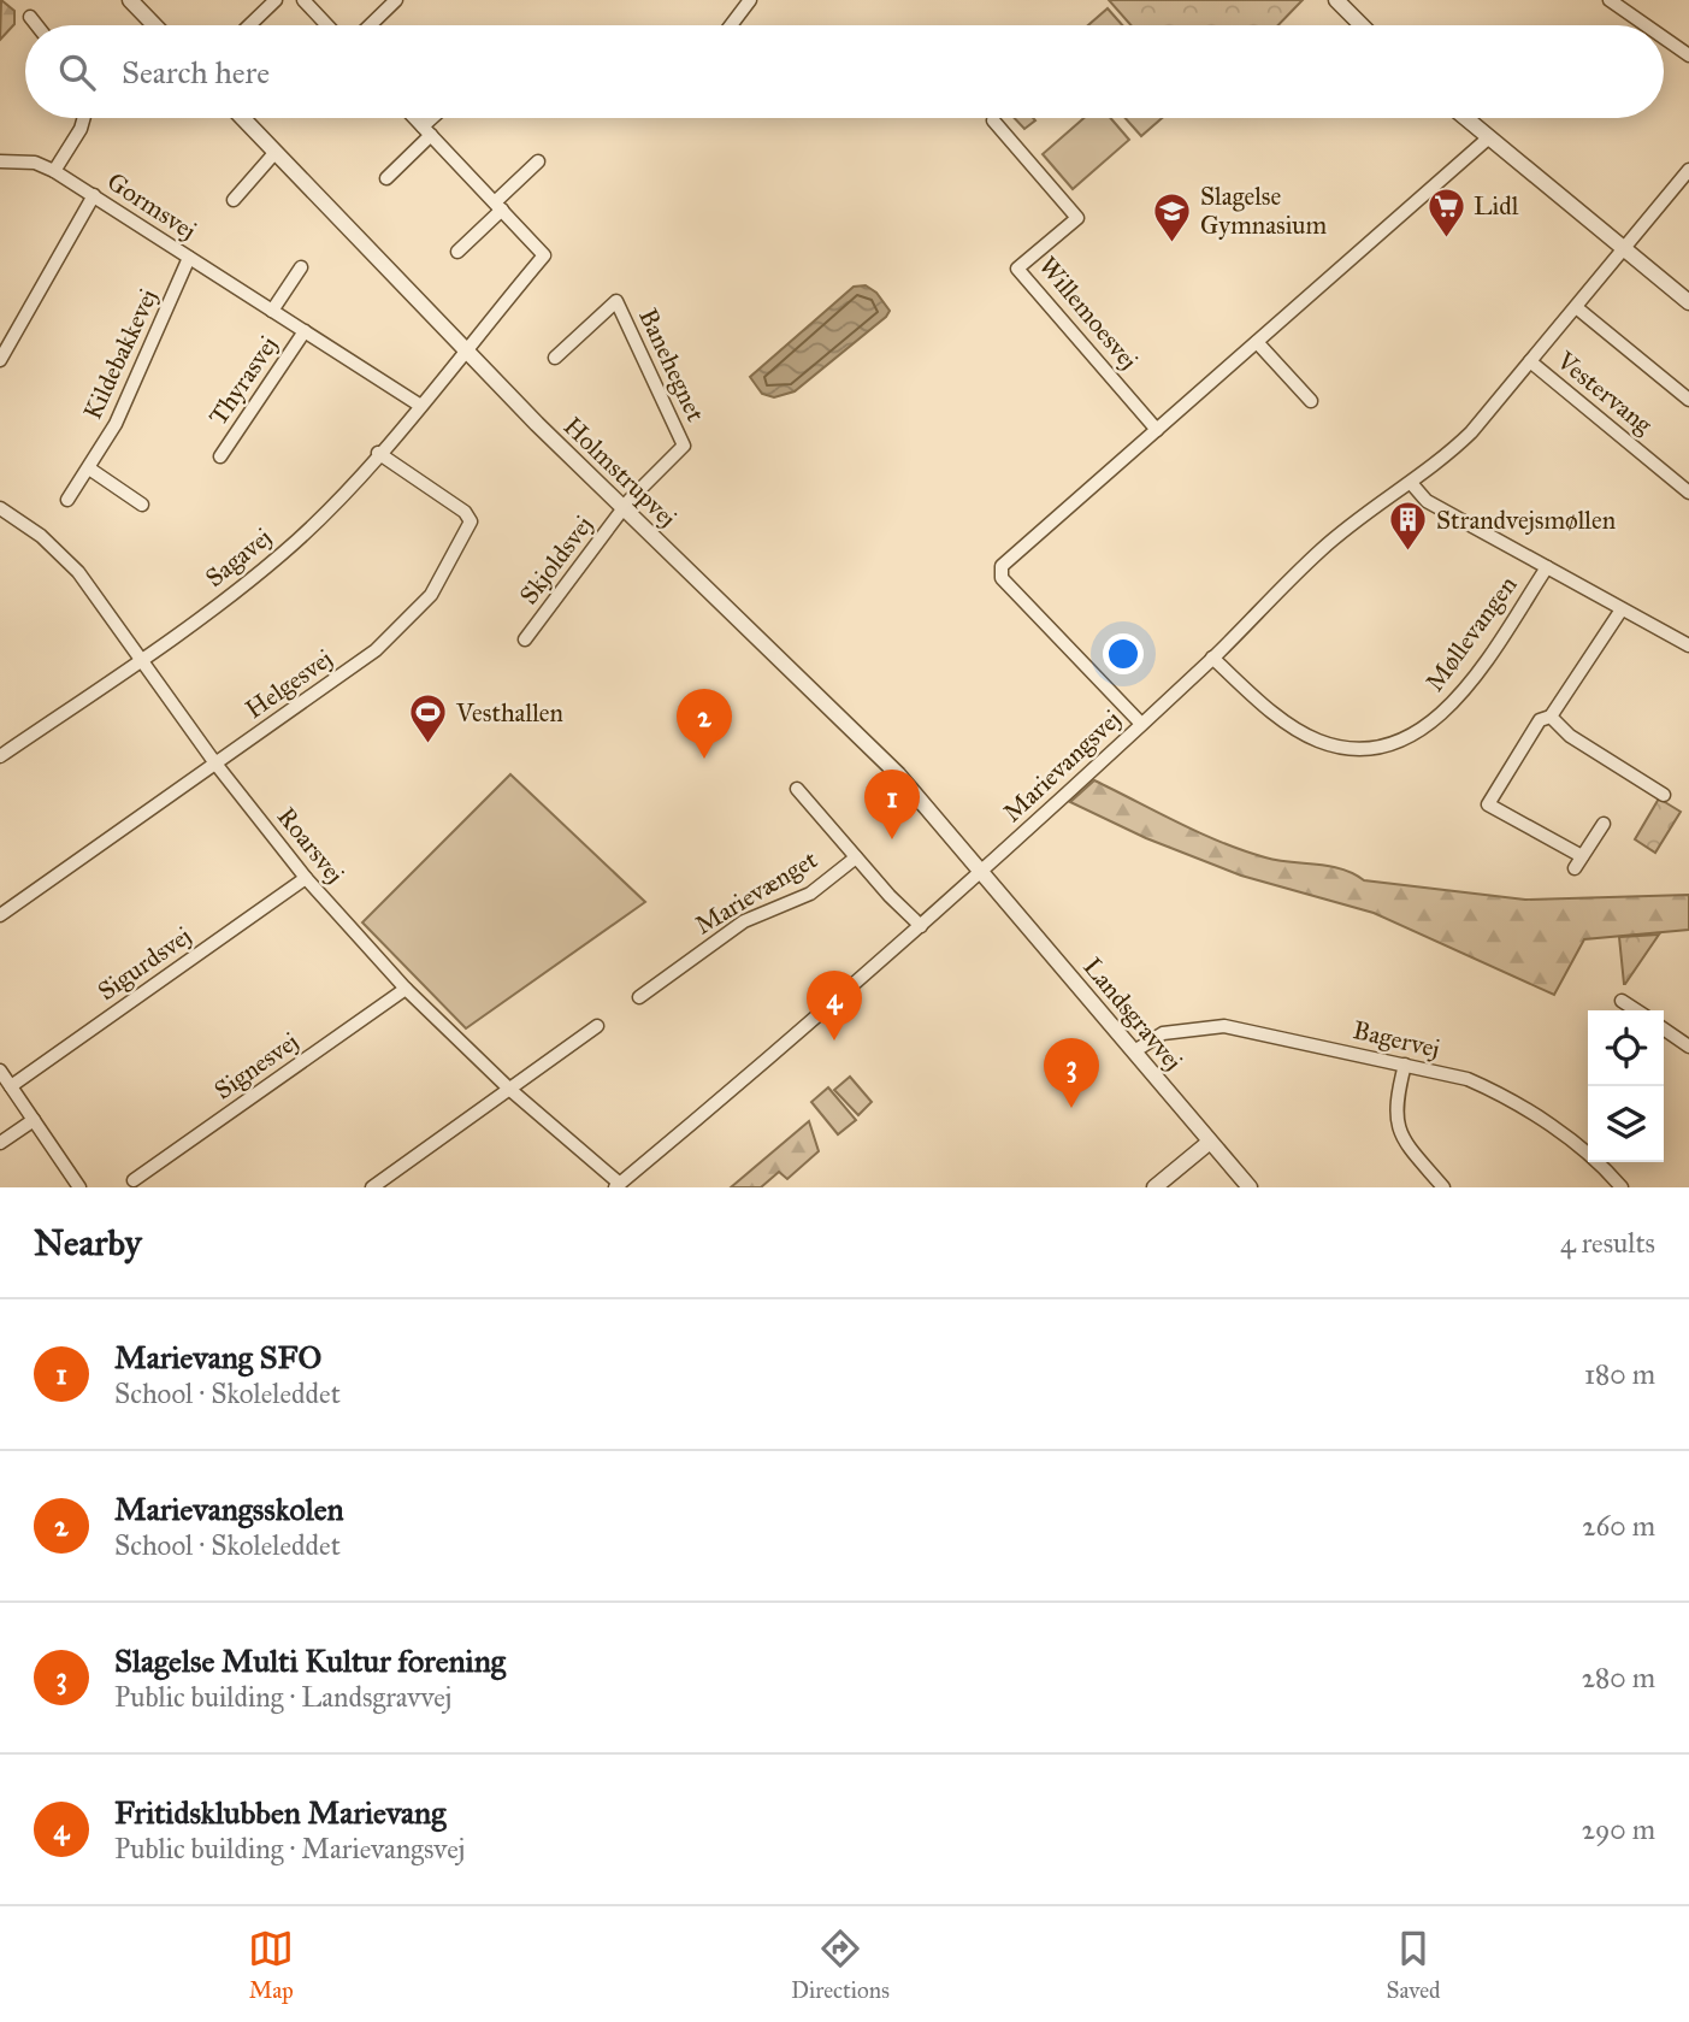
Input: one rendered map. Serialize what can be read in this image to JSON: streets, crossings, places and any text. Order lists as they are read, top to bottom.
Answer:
{
  "streets": {
    "street": [
      "Gormsvej",
      "Willemoesvej",
      "Kildebakkevej",
      "Banehegnet",
      "Thyrasvej",
      "Vestervang",
      "Holmstrupvej",
      "Sagavej",
      "Skjoldsvej",
      "Møllevangen",
      "Helgesvej",
      "Marievangsvej",
      "Roarsvej",
      "Marievænget",
      "Sigurdsvej",
      "Landsgravvej",
      "Bagervej",
      "Signesvej"
    ]
  },
  "crossings": [
    ["Gormsvej", "Kildebakkevej"],
    ["Gormsvej", "Thyrasvej"],
    ["Gormsvej", "Sagavej"],
    ["Banehegnet", "Holmstrupvej"],
    ["Banehegnet", "Skjoldsvej"],
    ["Vestervang", "Marievangsvej"],
    ["Holmstrupvej", "Sagavej"],
    ["Holmstrupvej", "Skjoldsvej"],
    ["Holmstrupvej", "Marievangsvej"],
    ["Holmstrupvej", "Landsgravvej"],
    ["Sagavej", "Helgesvej"],
    ["Sagavej", "Roarsvej"],
    ["Møllevangen", "Marievangsvej"],
    ["Helgesvej", "Roarsvej"],
    ["Marievangsvej", "Roarsvej"],
    ["Marievangsvej", "Landsgravvej"],
    ["Roarsvej", "Sigurdsvej"],
    ["Roarsvej", "Signesvej"],
    ["Landsgravvej", "Bagervej"]
  ],
  "places": {
    "supermarket": ["Lidl"],
    "school or university": ["Slagelse Gymnasium"],
    "building": ["Strandvejsmøllen"],
    "sports": ["Vesthallen"]
  },
  "page": {
    "search": "Search here",
    "pins": [
      "2",
      "1",
      "4",
      "3"
    ],
    "heading": ["Nearby", "4 results"],
    "list": [
      {
        "mark": "1",
        "name": "Marievang SFO",
        "note": "School · Skoleleddet",
        "value": "180 m"
      },
      {
        "mark": "2",
        "name": "Marievangsskolen",
        "note": "School · Skoleleddet",
        "value": "260 m"
      },
      {
        "mark": "3",
        "name": "Slagelse Multi Kultur forening",
        "note": "Public building · Landsgravvej",
        "value": "280 m"
      },
      {
        "mark": "4",
        "name": "Fritidsklubben Marievang",
        "note": "Public building · Marievangsvej",
        "value": "290 m"
      }
    ],
    "nav": ["Map", "Directions", "Saved"]
  }
}
